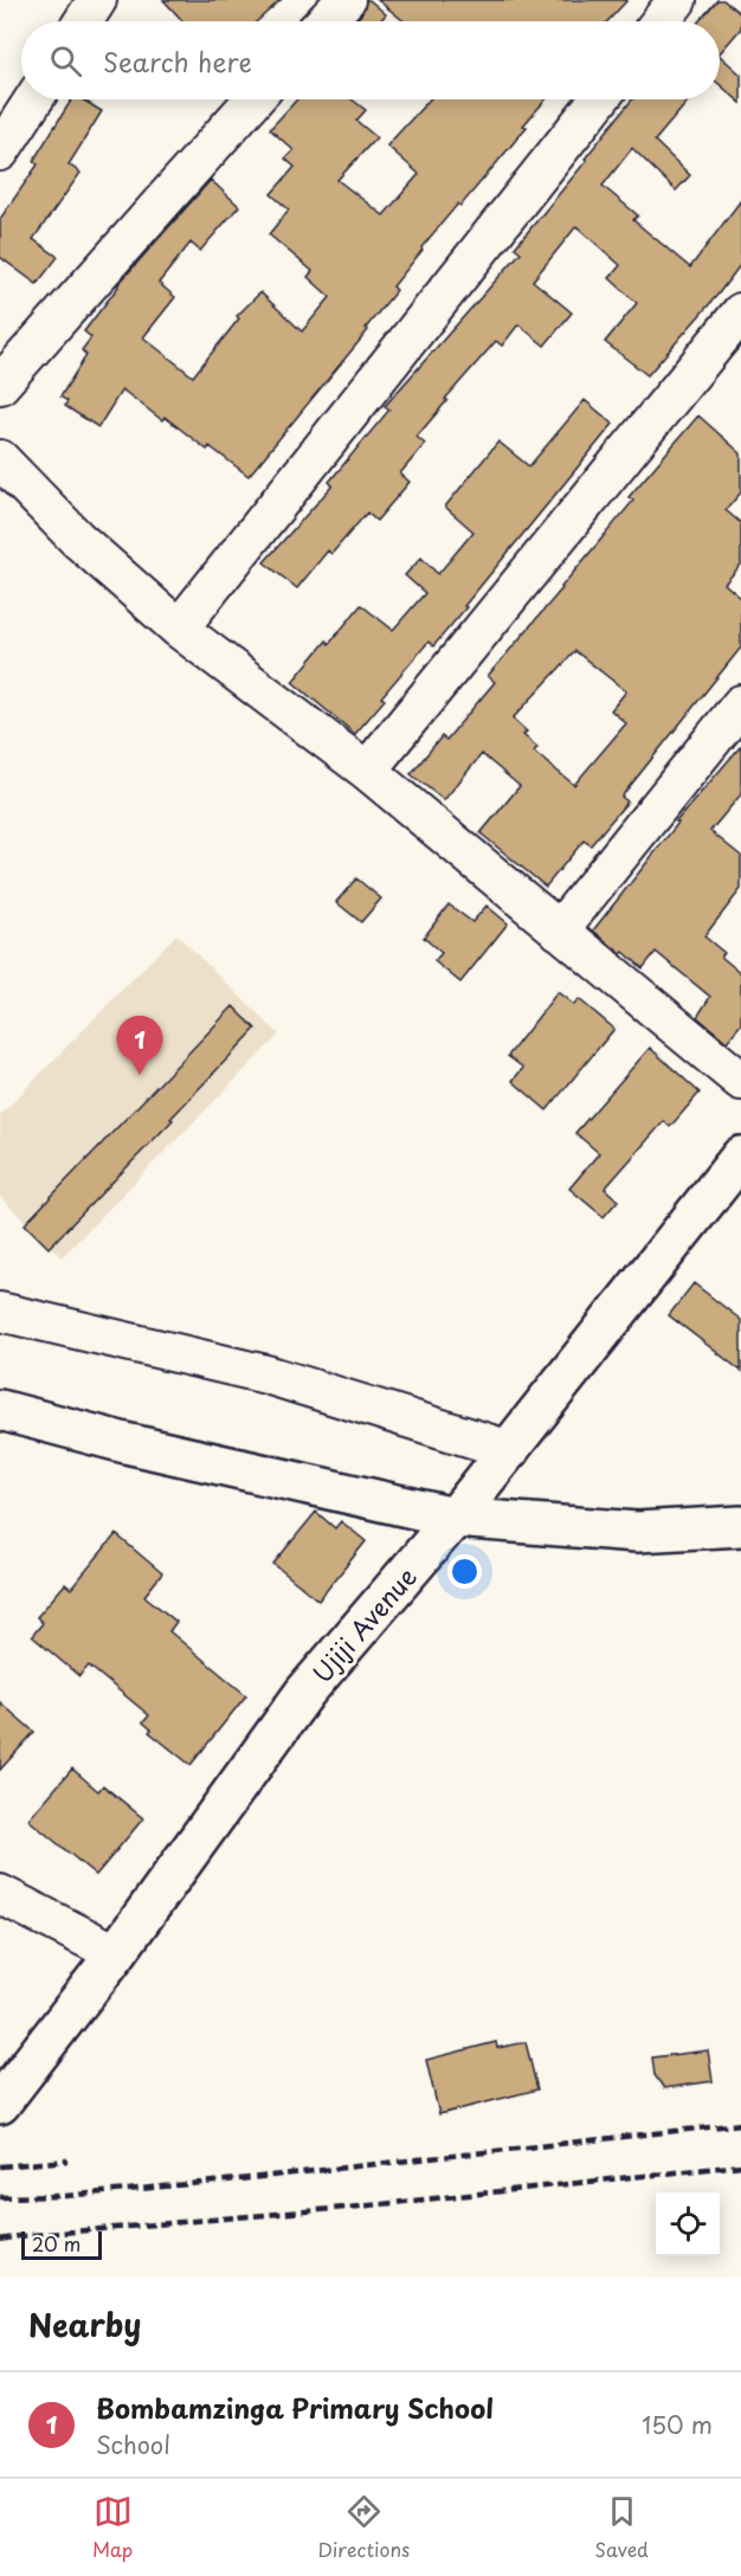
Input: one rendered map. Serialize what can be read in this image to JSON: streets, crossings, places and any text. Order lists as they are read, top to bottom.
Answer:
{
  "streets": {
    "highway": ["Ujiji Avenue"]
  },
  "scale_bar": "20 m",
  "page": {
    "search": "Search here",
    "pins": "1",
    "scale": "20 m",
    "heading": "Nearby",
    "list": [
      {
        "mark": "1",
        "name": "Bombamzinga Primary School",
        "note": "School",
        "value": "150 m"
      }
    ],
    "nav": ["Map", "Directions", "Saved"]
  }
}
